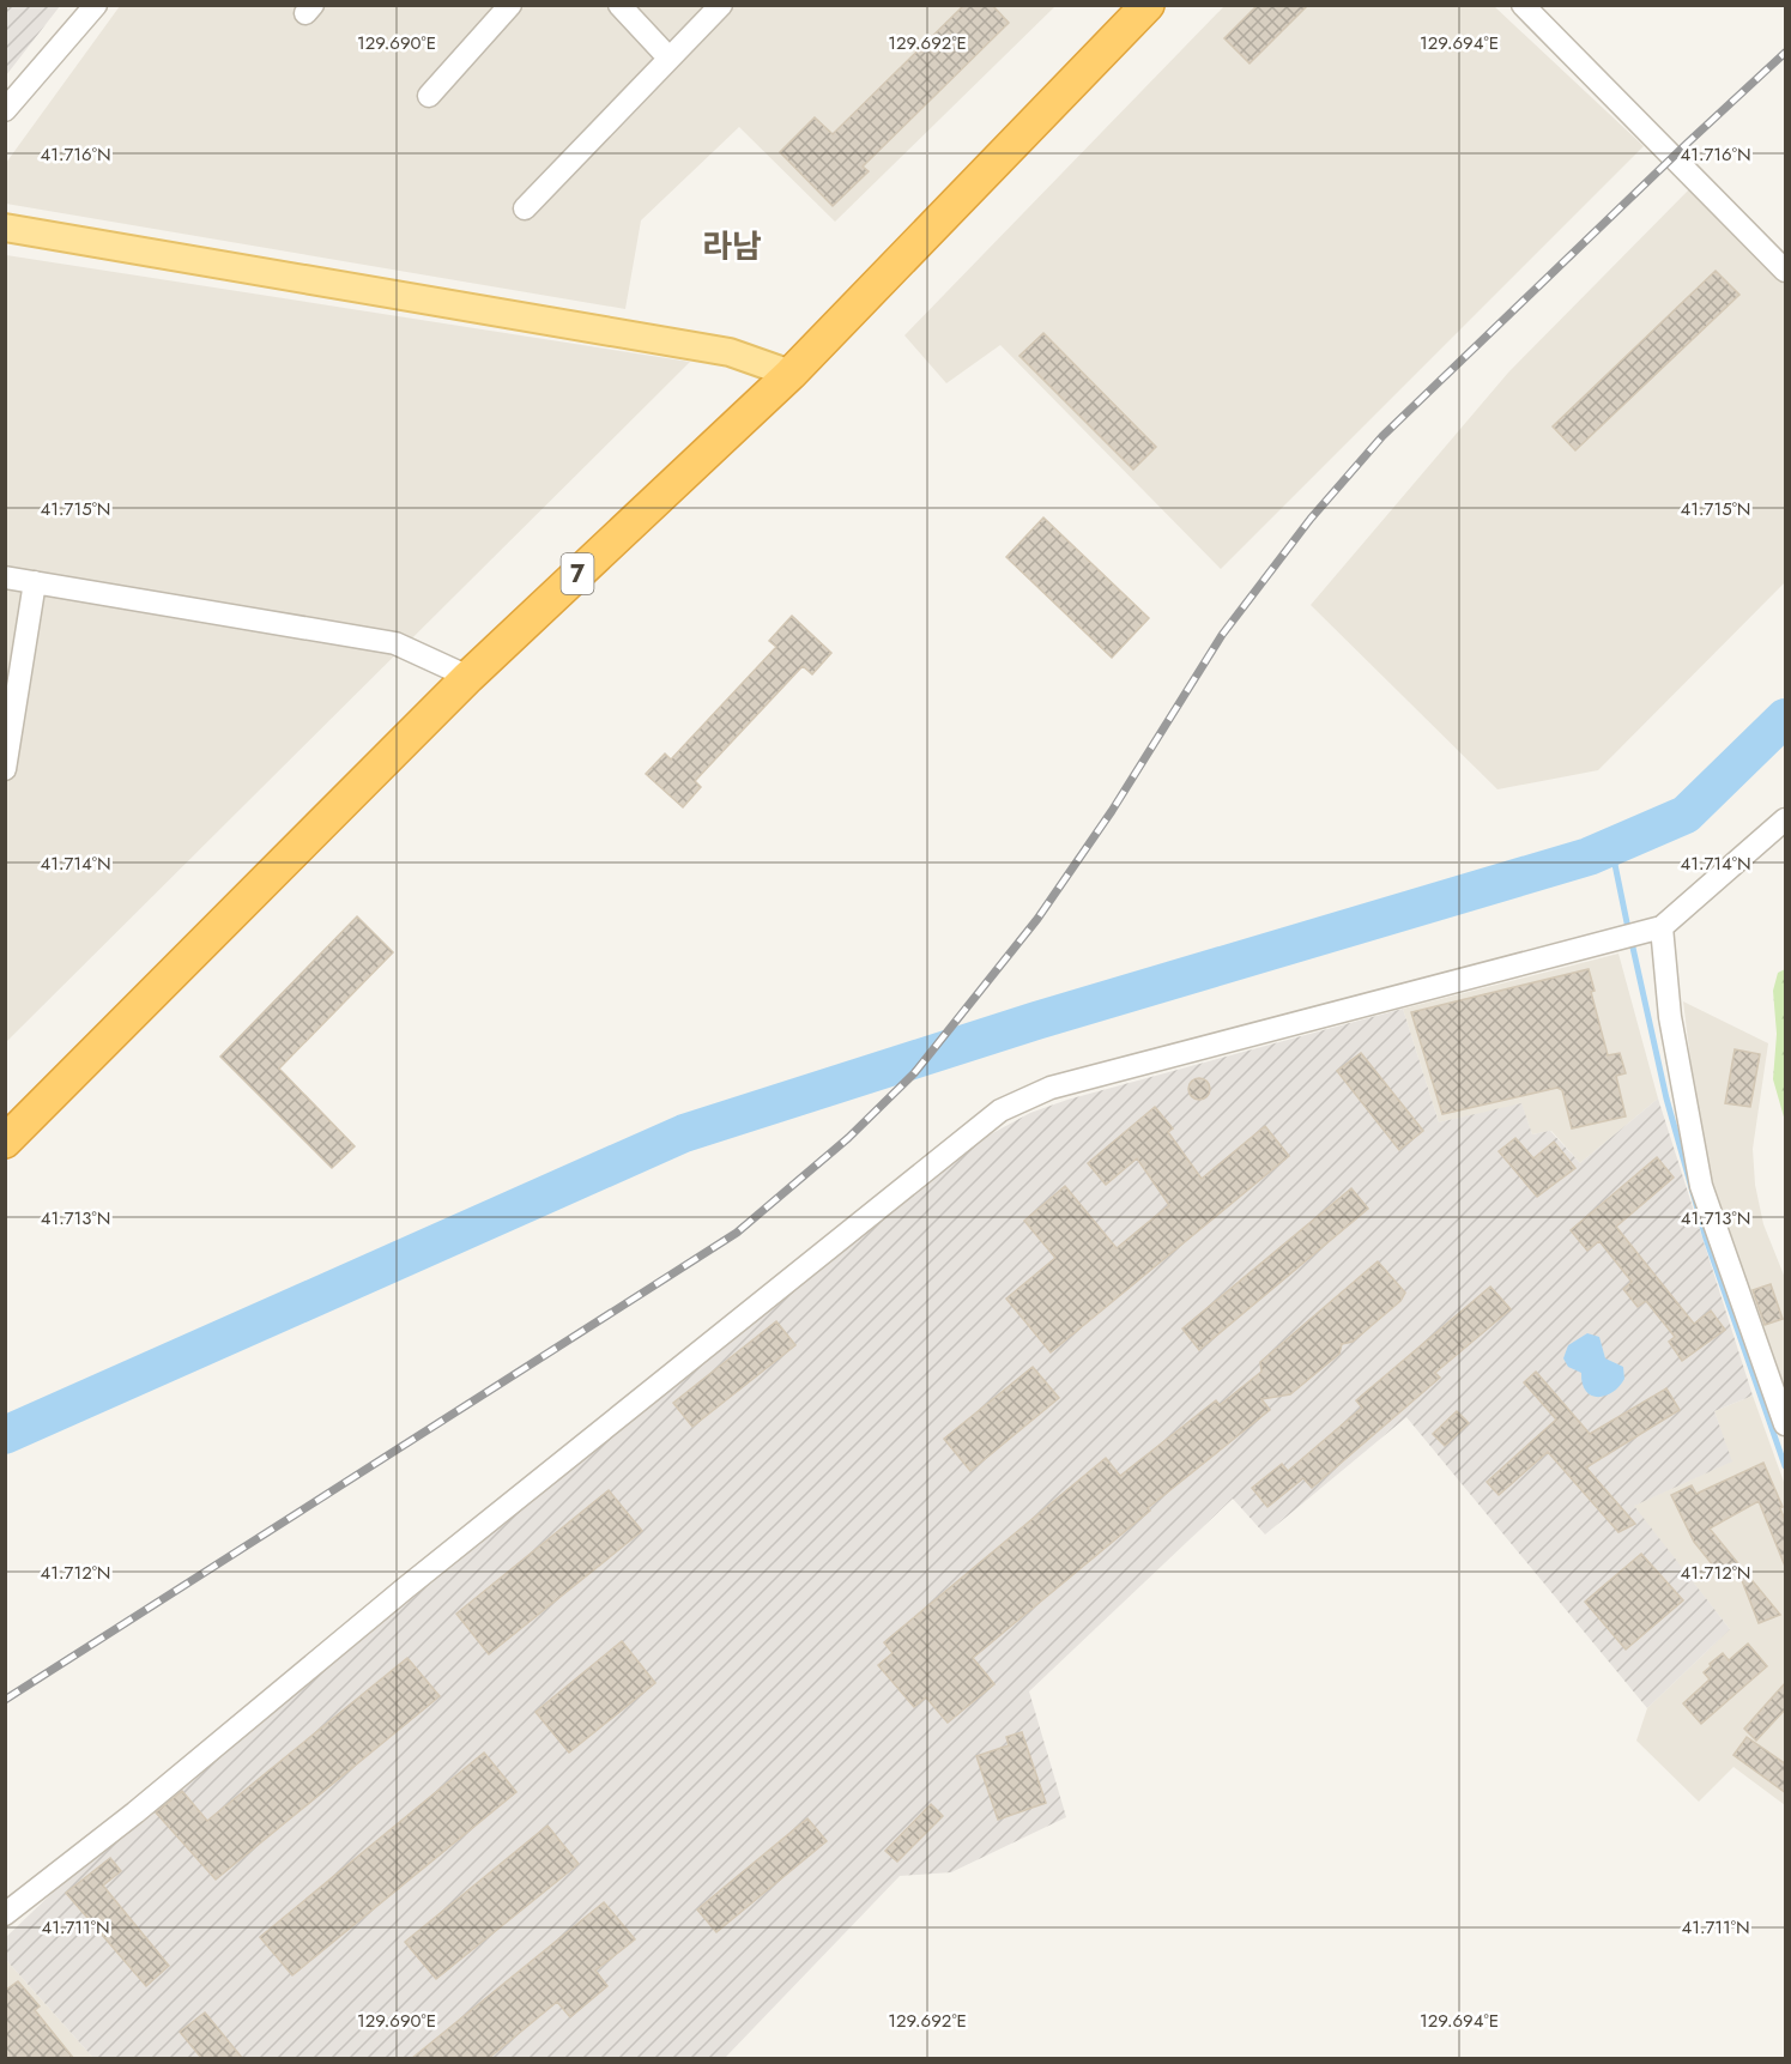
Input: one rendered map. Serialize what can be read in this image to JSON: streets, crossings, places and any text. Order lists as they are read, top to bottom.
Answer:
{
  "streets": {
    "highway": ["7"]
  },
  "districts": ["라남"],
  "coordinates": [
    "129.690°E",
    "129.692°E",
    "129.694°E",
    "41.716°N",
    "41.715°N",
    "41.714°N",
    "41.713°N",
    "41.712°N",
    "41.711°N"
  ]
}
